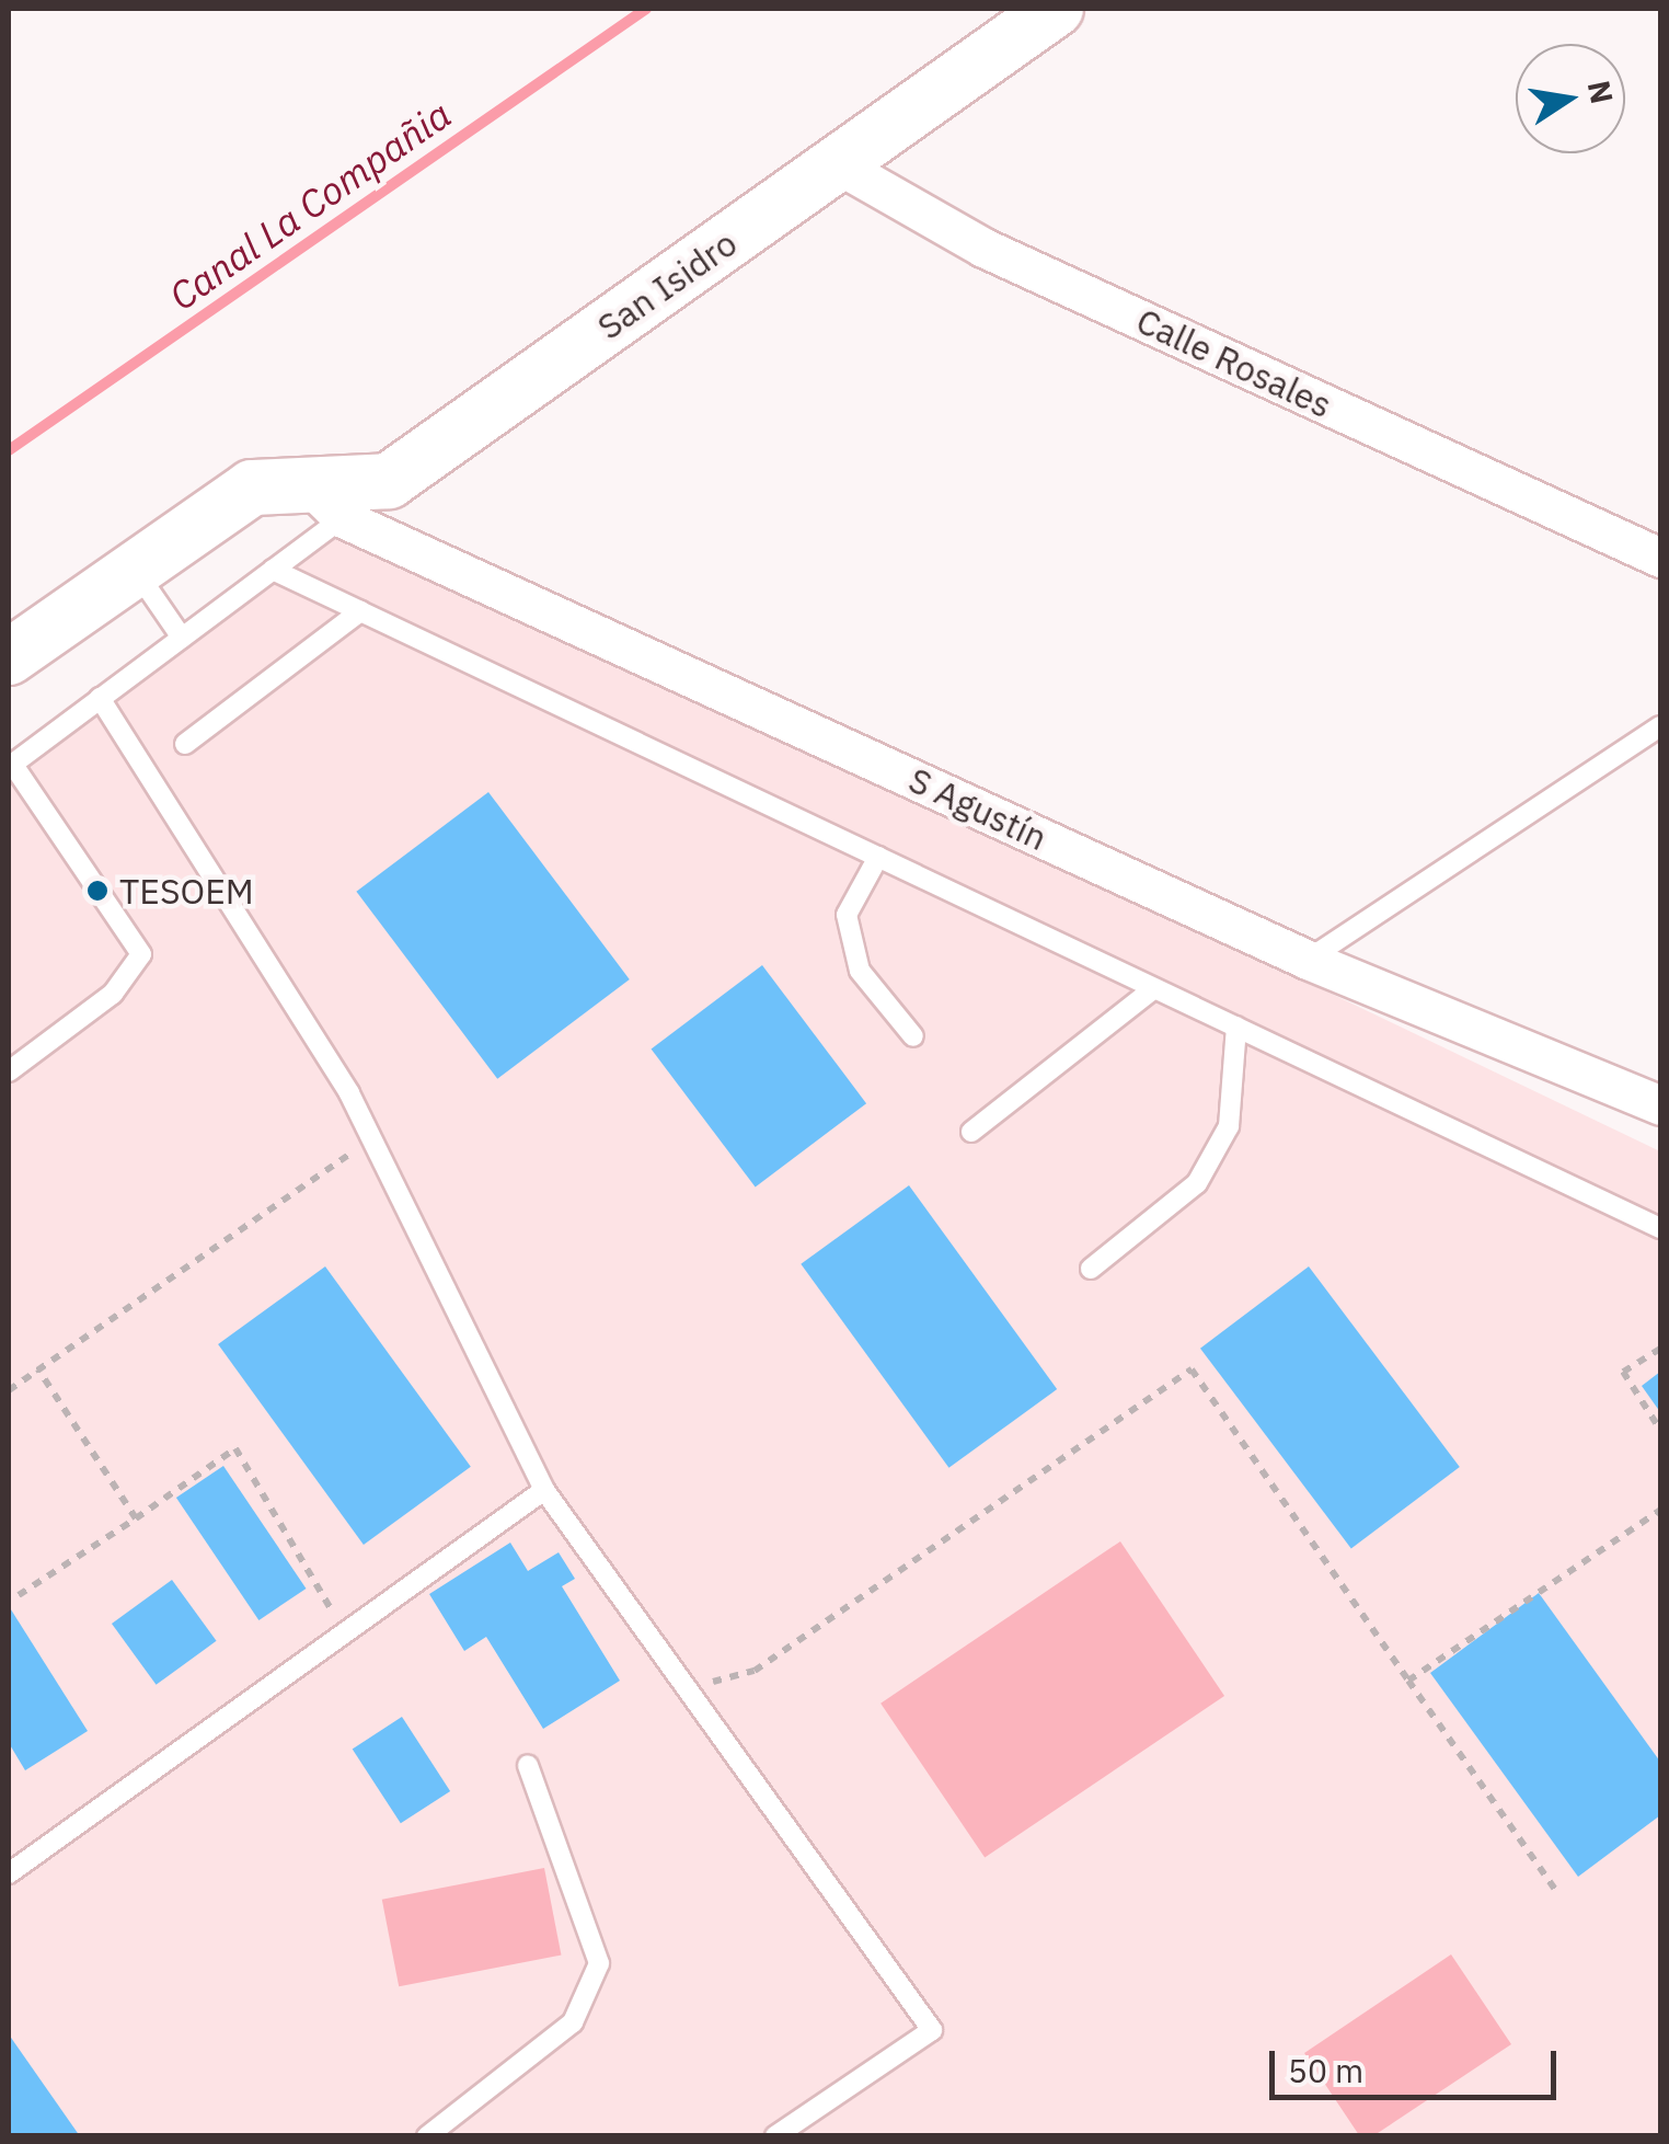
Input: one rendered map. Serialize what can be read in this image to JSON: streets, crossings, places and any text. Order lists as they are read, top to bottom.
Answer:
{
  "streets": {
    "main road": ["San Isidro"],
    "street": ["Calle Rosales", "S Agustín"]
  },
  "crossings": [
    ["San Isidro", "Calle Rosales"],
    ["San Isidro", "S Agustín"]
  ],
  "water": ["Canal La Compañia"],
  "places": ["TESOEM"],
  "scale_bar": "50 m",
  "north": "right"
}
